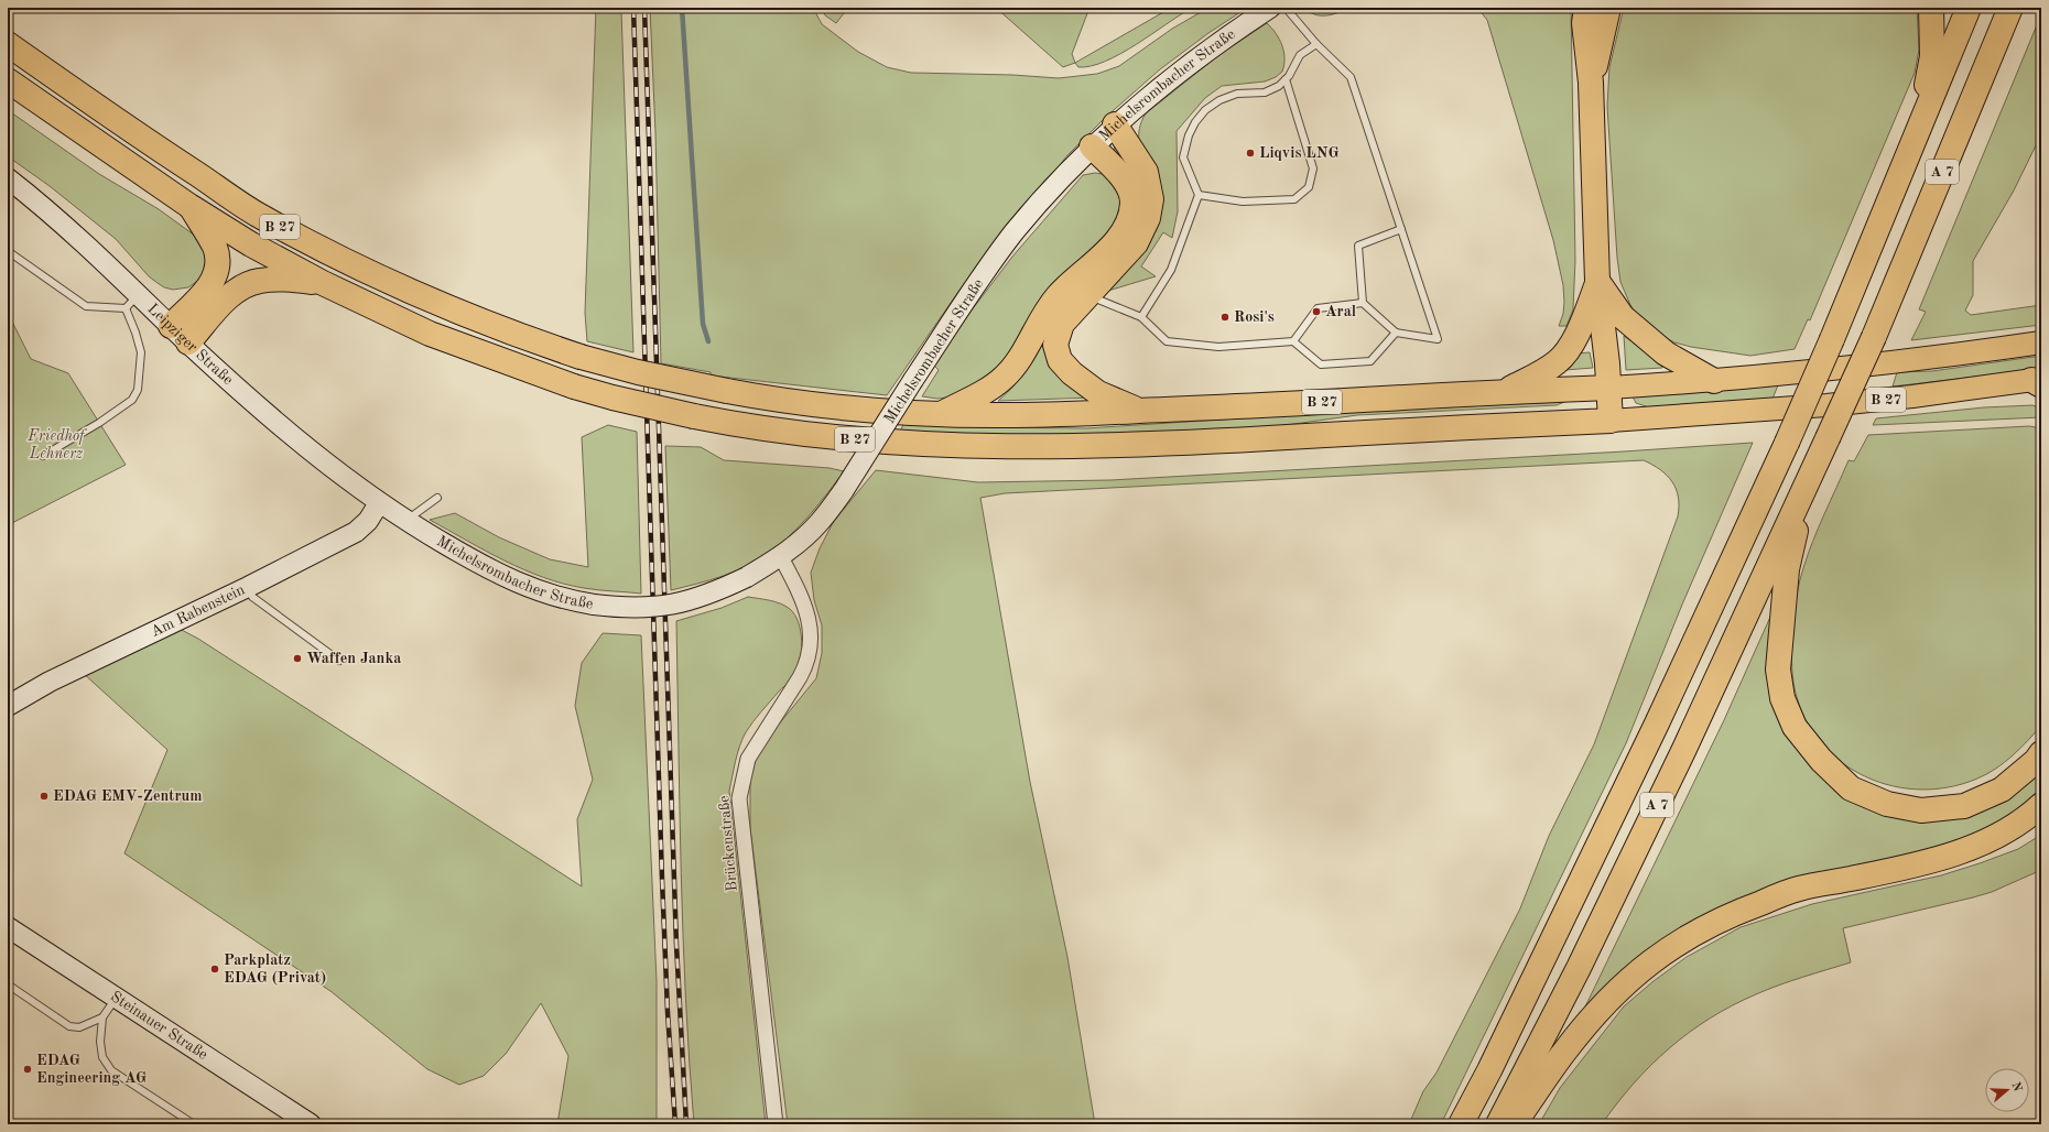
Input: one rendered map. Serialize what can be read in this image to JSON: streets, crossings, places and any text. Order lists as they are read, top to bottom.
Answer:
{
  "streets": {
    "highway": ["A 7", "B 27"],
    "main road": [
      "Michelsrombacher Straße",
      "Leipziger Straße",
      "Am Rabenstein",
      "Steinauer Straße"
    ],
    "street": ["Brückenstraße"]
  },
  "crossings": [
    ["Michelsrombacher Straße", "Leipziger Straße"],
    ["Michelsrombacher Straße", "Am Rabenstein"],
    ["Michelsrombacher Straße", "Brückenstraße"],
    ["Leipziger Straße", "Am Rabenstein"]
  ],
  "parks": ["Friedhof Lehnerz"],
  "places": [
    "Liqvis LNG",
    "Aral",
    "Rosi's",
    "Waffen Janka",
    "EDAG EMV-Zentrum",
    "Parkplatz EDAG (Privat)",
    "EDAG Engineering AG"
  ],
  "north": "right"
}
